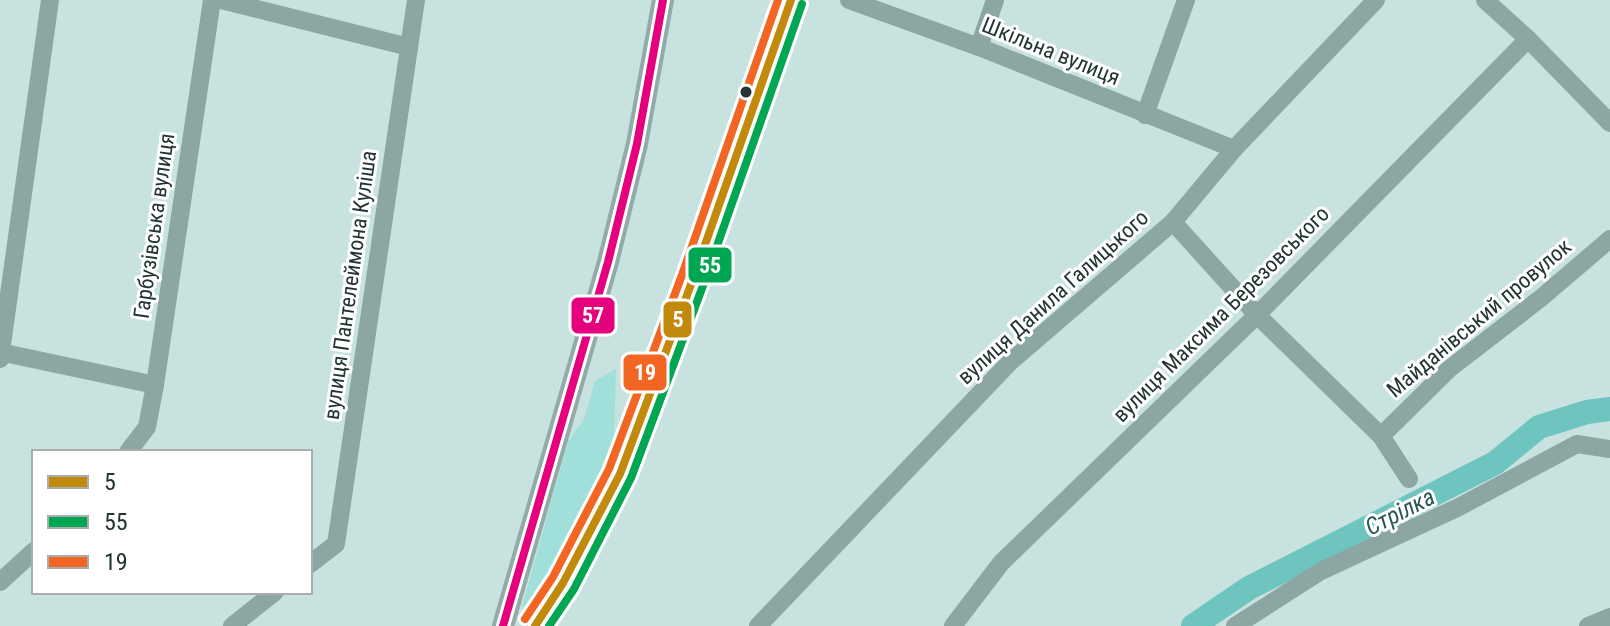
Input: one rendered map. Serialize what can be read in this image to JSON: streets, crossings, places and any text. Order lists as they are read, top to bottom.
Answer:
{
  "streets": {
    "street": [
      "Шкільна вулиця",
      "Гарбузівська вулиця",
      "вулиця Пантелеймона Куліша",
      "вулиця Данила Галицького",
      "вулиця Максима Березовського",
      "Майданівський провулок"
    ]
  },
  "crossings": [
    ["Шкільна вулиця", "вулиця Данила Галицького"]
  ],
  "water": ["Стрілка"],
  "lines": [
    "transit line 5",
    "transit line 19",
    "transit line 57",
    "transit line 55"
  ],
  "legend": ["5", "55", "19"]
}
